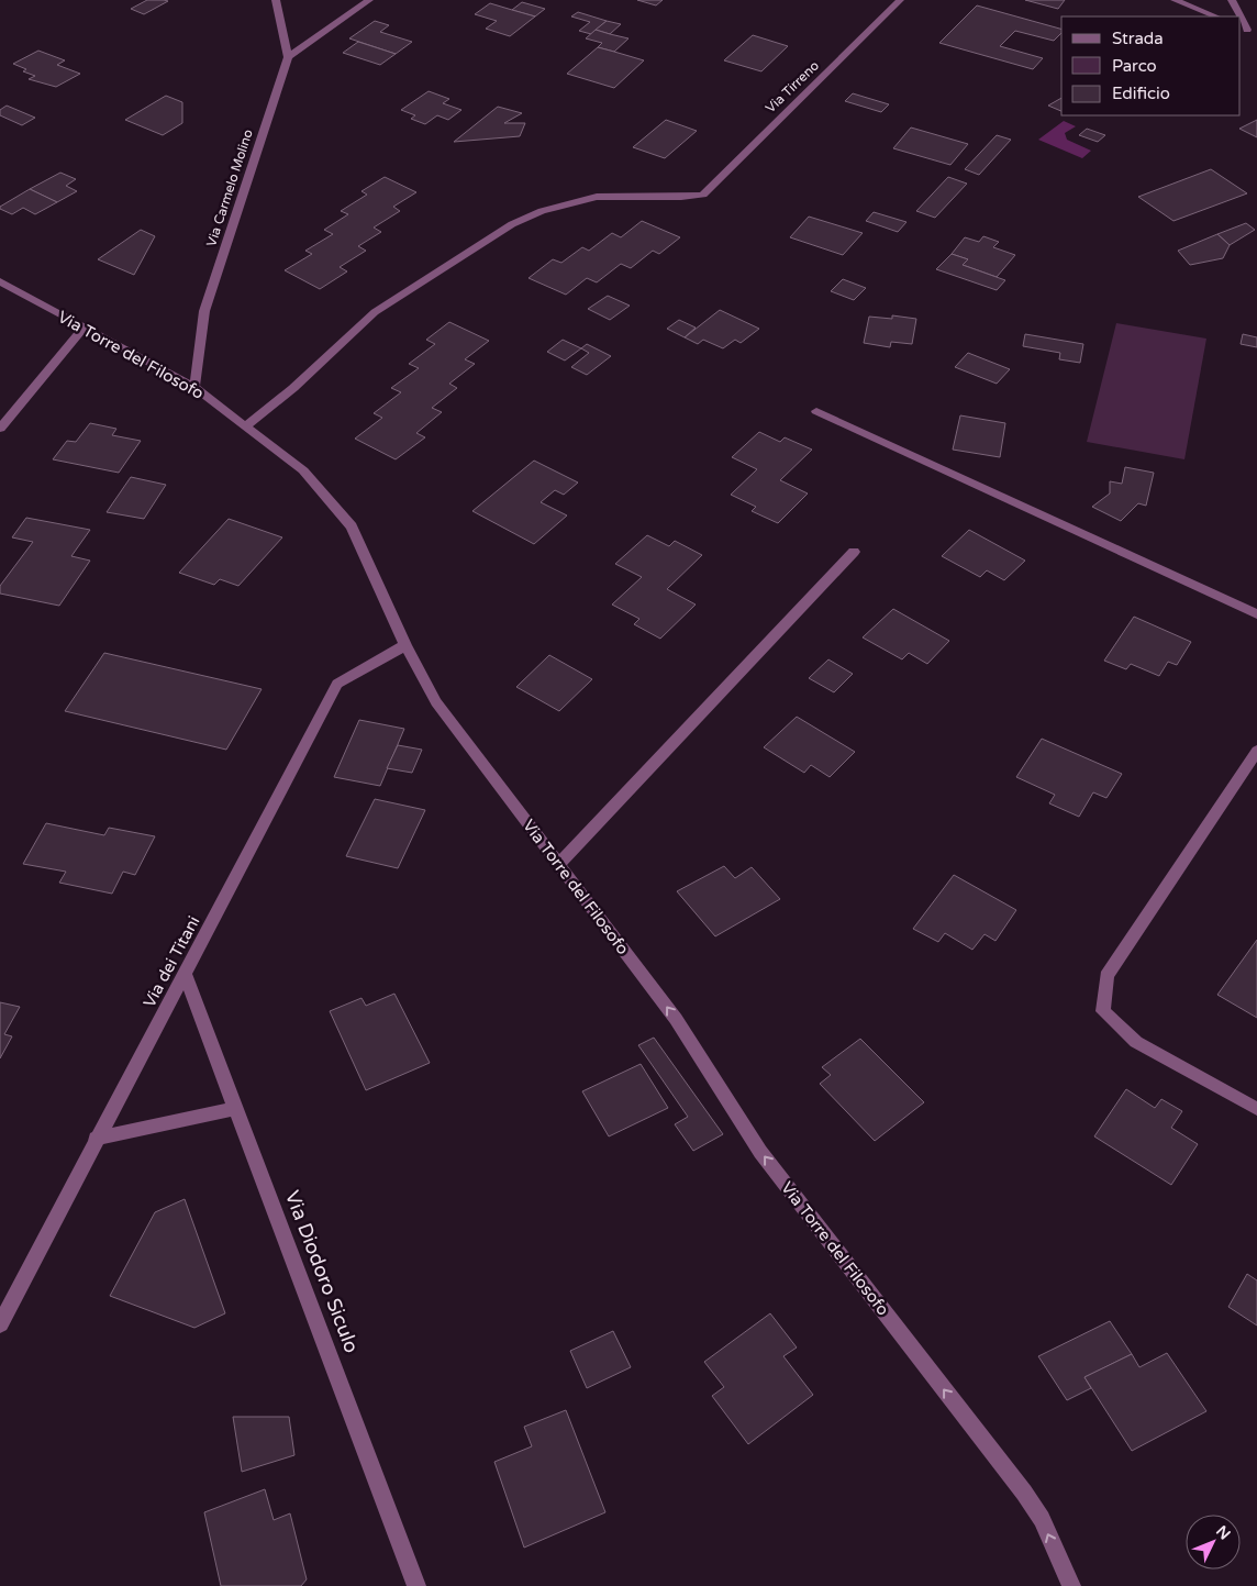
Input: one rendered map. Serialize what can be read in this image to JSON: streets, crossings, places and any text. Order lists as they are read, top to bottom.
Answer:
{
  "streets": {
    "street": [
      "Via Tirreno",
      "Via Carmelo Molino",
      "Via Torre del Filosofo",
      "Via dei Titani",
      "Via Diodoro Siculo"
    ]
  },
  "crossings": [
    ["Via Tirreno", "Via Torre del Filosofo"],
    ["Via Carmelo Molino", "Via Torre del Filosofo"],
    ["Via Torre del Filosofo", "Via dei Titani"],
    ["Via dei Titani", "Via Diodoro Siculo"]
  ],
  "one_way": ["Via Torre del Filosofo"],
  "legend": ["Strada", "Parco", "Edificio"],
  "north": "top right"
}
